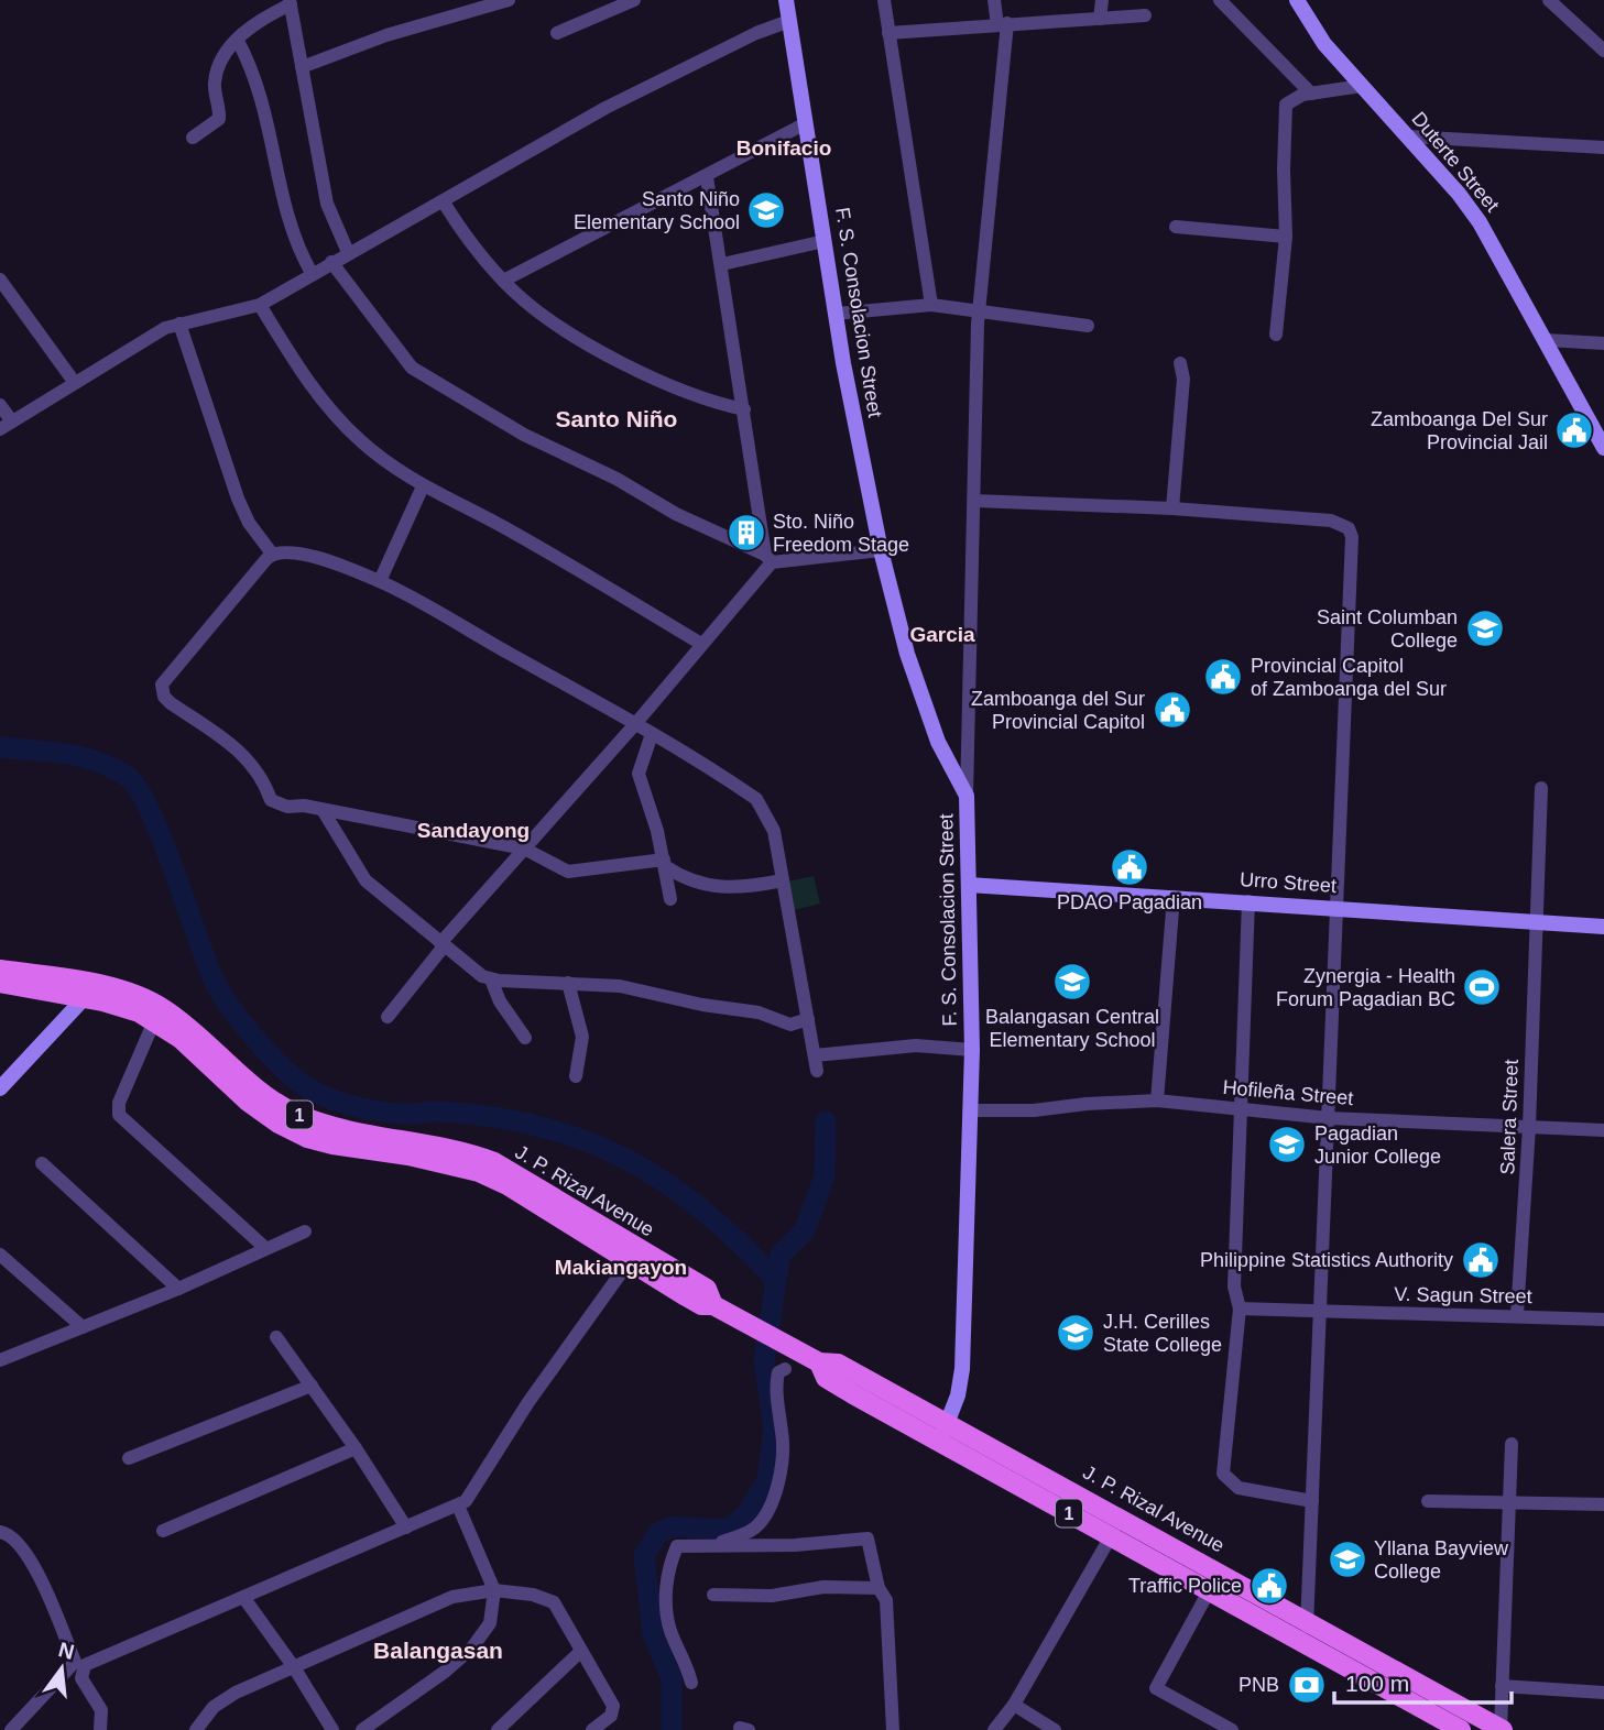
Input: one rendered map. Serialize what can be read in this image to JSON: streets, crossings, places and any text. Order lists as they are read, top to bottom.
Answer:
{
  "streets": {
    "main road": ["1", "J. P. Rizal Avenue"],
    "street": [
      "Duterte Street",
      "F. S. Consolacion Street",
      "Urro Street",
      "Hofileña Street",
      "Salera Street",
      "V. Sagun Street"
    ]
  },
  "crossings": [
    ["F. S. Consolacion Street", "Urro Street"],
    ["F. S. Consolacion Street", "Hofileña Street"],
    ["F. S. Consolacion Street", "J. P. Rizal Avenue"],
    ["Urro Street", "Salera Street"],
    ["Hofileña Street", "Salera Street"],
    ["Salera Street", "V. Sagun Street"]
  ],
  "districts": [
    "Bonifacio",
    "Santo Niño",
    "Garcia",
    "Sandayong",
    "Makiangayon",
    "Balangasan"
  ],
  "places": {
    "school or university": [
      "Santo Niño Elementary School",
      "Saint Columban College",
      "Balangasan Central Elementary School",
      "Pagadian Junior College",
      "J.H. Cerilles State College",
      "Yllana Bayview College"
    ],
    "public building": [
      "Zamboanga Del Sur Provincial Jail",
      "Provincial Capitol of Zamboanga del Sur",
      "Zamboanga del Sur Provincial Capitol",
      "PDAO Pagadian",
      "Philippine Statistics Authority",
      "Traffic Police"
    ],
    "building": ["Sto. Niño Freedom Stage"],
    "sports": ["Zynergia - Health Forum Pagadian BC"],
    "bank": ["PNB"]
  },
  "scale_bar": "100 m",
  "north": "top"
}
